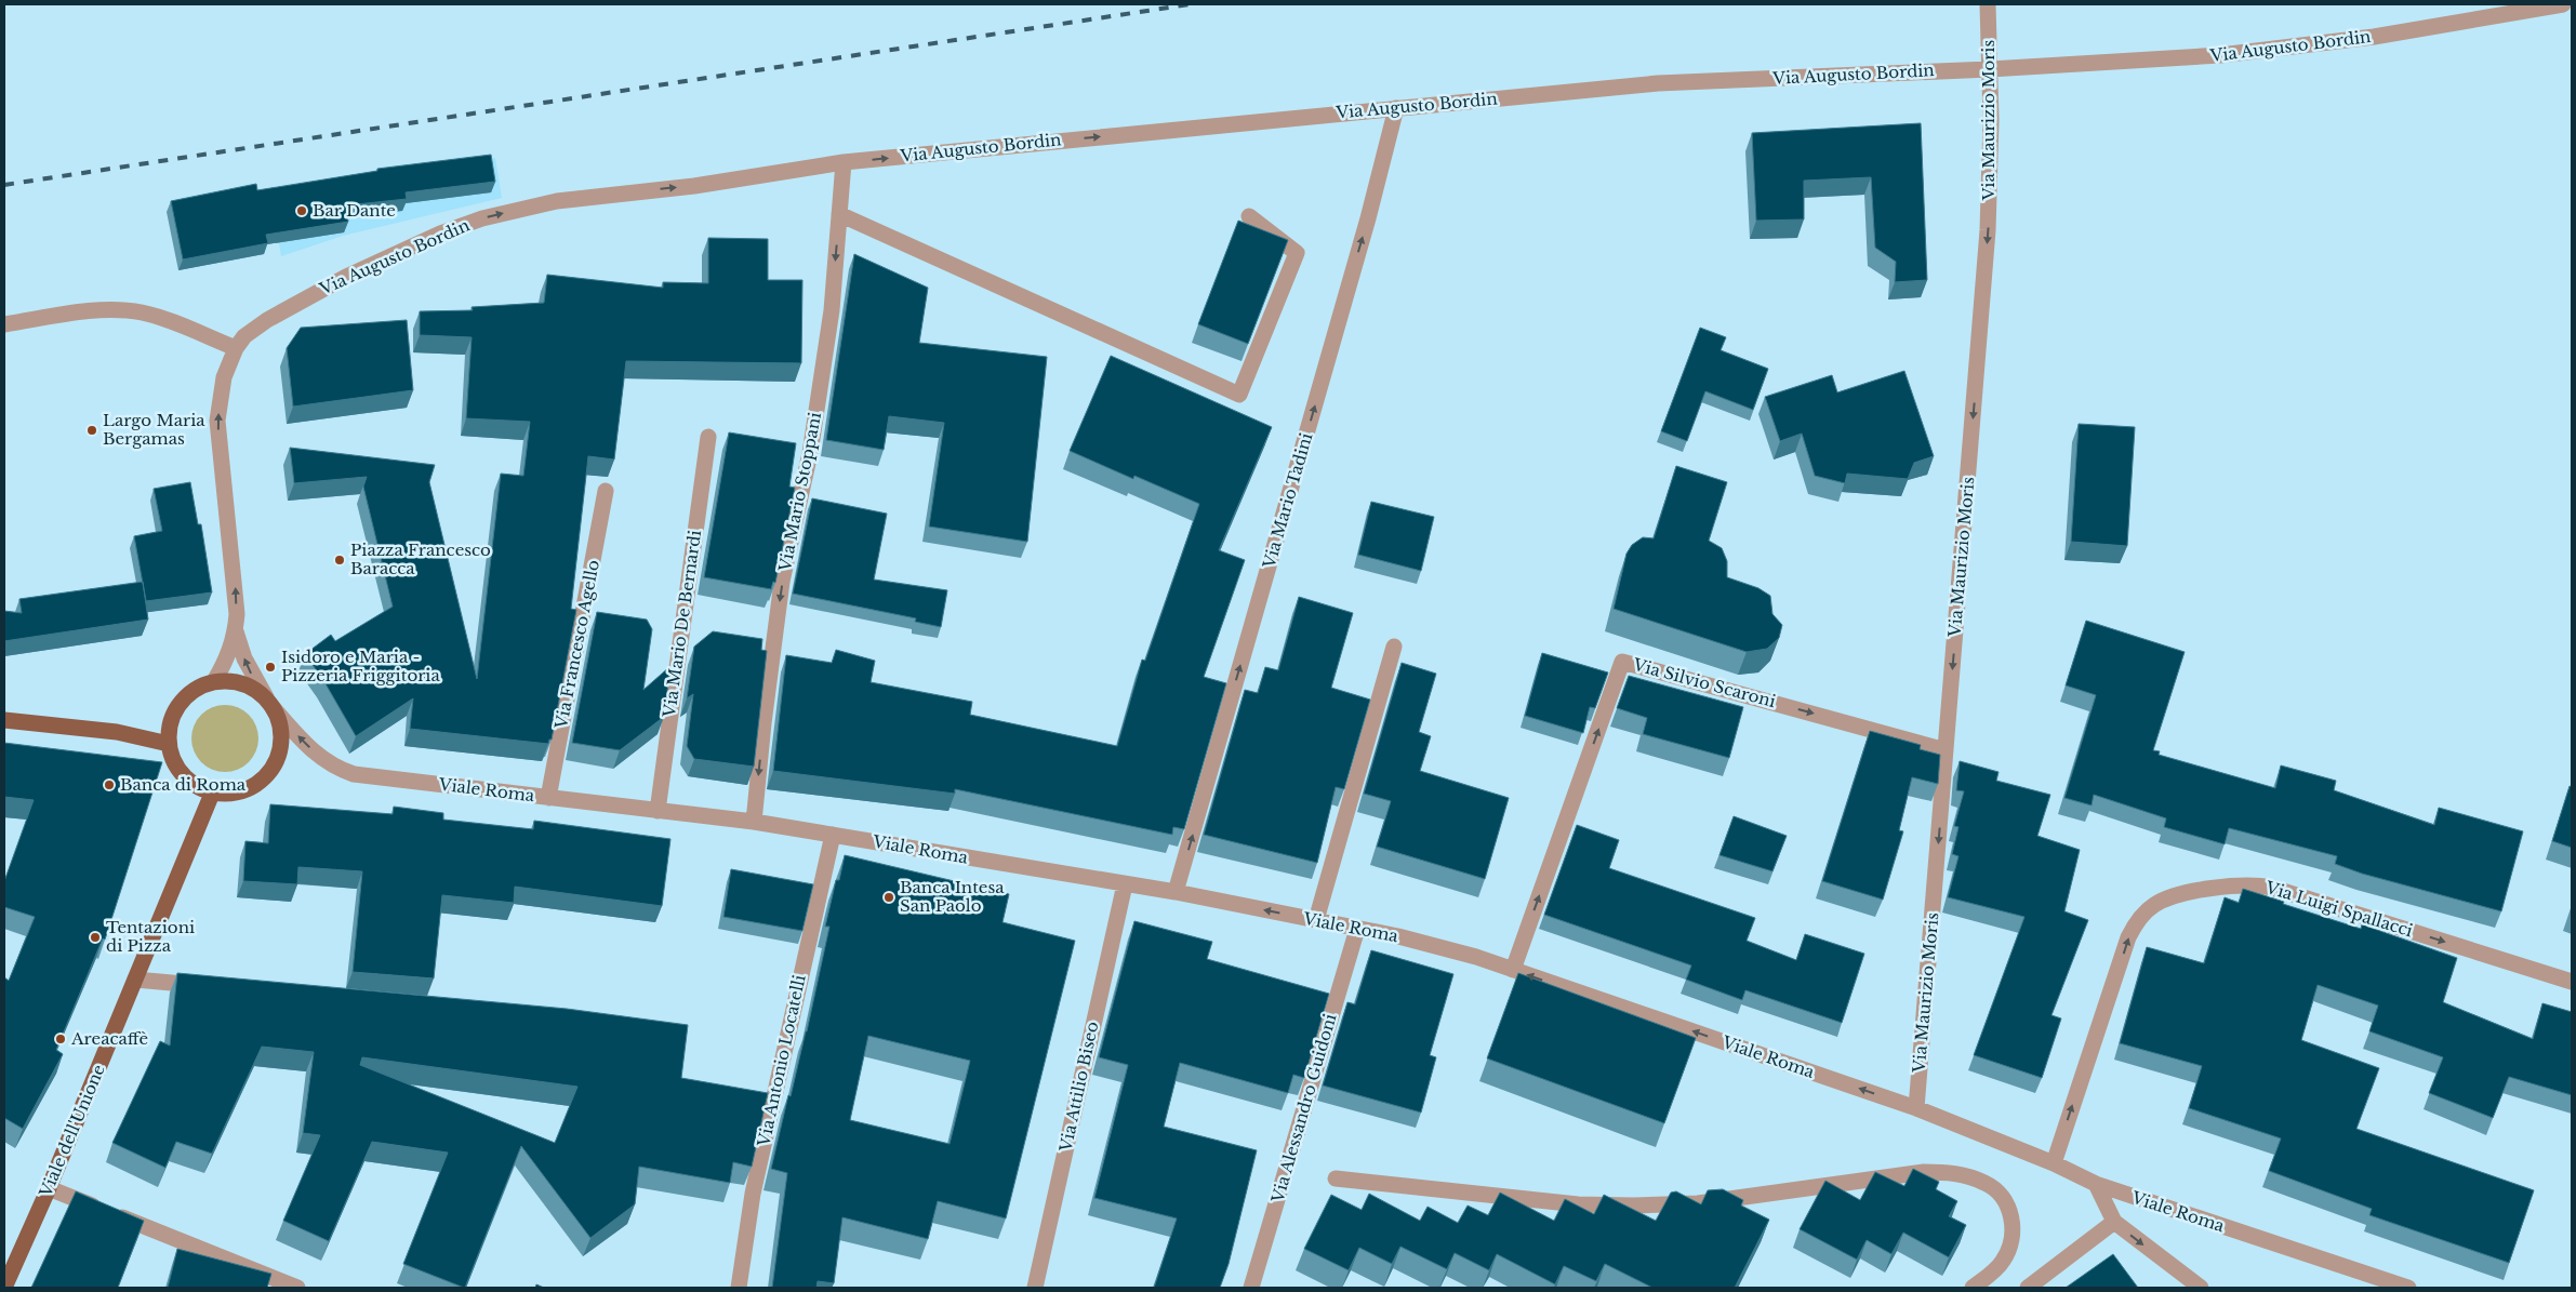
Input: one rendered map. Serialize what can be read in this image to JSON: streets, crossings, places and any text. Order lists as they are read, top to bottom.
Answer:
{
  "streets": {
    "main road": ["Viale Roma", "Viale dell'Unione"],
    "street": [
      "Via Augusto Bordin",
      "Via Maurizio Moris",
      "Via Mario Stoppani",
      "Via Mario Tadini",
      "Via Mario De Bernardi",
      "Via Francesco Agello",
      "Via Silvio Scaroni",
      "Via Luigi Spallacci",
      "Via Antonio Locatelli",
      "Via Attilio Biseo",
      "Via Alessandro Guidoni"
    ]
  },
  "crossings": [
    ["Via Augusto Bordin", "Via Maurizio Moris"],
    ["Via Augusto Bordin", "Via Mario Stoppani"],
    ["Via Augusto Bordin", "Via Mario Tadini"],
    ["Via Maurizio Moris", "Via Silvio Scaroni"],
    ["Via Maurizio Moris", "Viale Roma"],
    ["Via Mario Stoppani", "Viale Roma"],
    ["Via Mario Tadini", "Viale Roma"],
    ["Via Mario De Bernardi", "Viale Roma"],
    ["Via Francesco Agello", "Viale Roma"],
    ["Via Silvio Scaroni", "Viale Roma"],
    ["Viale Roma", "Via Luigi Spallacci"],
    ["Viale Roma", "Via Antonio Locatelli"],
    ["Viale Roma", "Via Attilio Biseo"],
    ["Viale Roma", "Via Alessandro Guidoni"],
    ["Viale Roma", "Viale dell'Unione"]
  ],
  "one_way": [
    "Via Augusto Bordin",
    "Via Maurizio Moris",
    "Via Mario Stoppani",
    "Viale Roma"
  ],
  "places": [
    "Bar Dante",
    "Largo Maria Bergamas",
    "Piazza Francesco Baracca",
    "Isidoro e Maria - Pizzeria Friggitoria",
    "Banca di Roma",
    "Banca Intesa San Paolo",
    "Tentazioni di Pizza",
    "Areacaffè"
  ]
}
